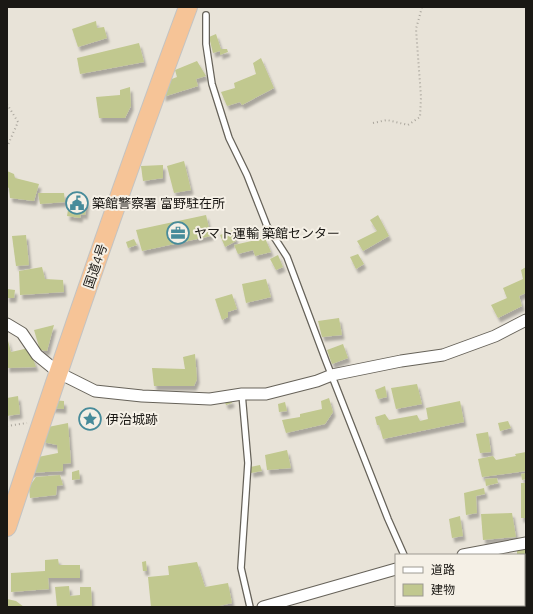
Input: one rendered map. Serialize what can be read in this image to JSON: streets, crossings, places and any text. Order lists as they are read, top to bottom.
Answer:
{
  "streets": {
    "highway": ["国道4号"]
  },
  "places": {
    "public building": ["築館警察署 富野駐在所"],
    "office": ["ヤマト運輸 築館センター"],
    "place": ["伊治城跡"]
  },
  "legend": ["道路", "建物"]
}
